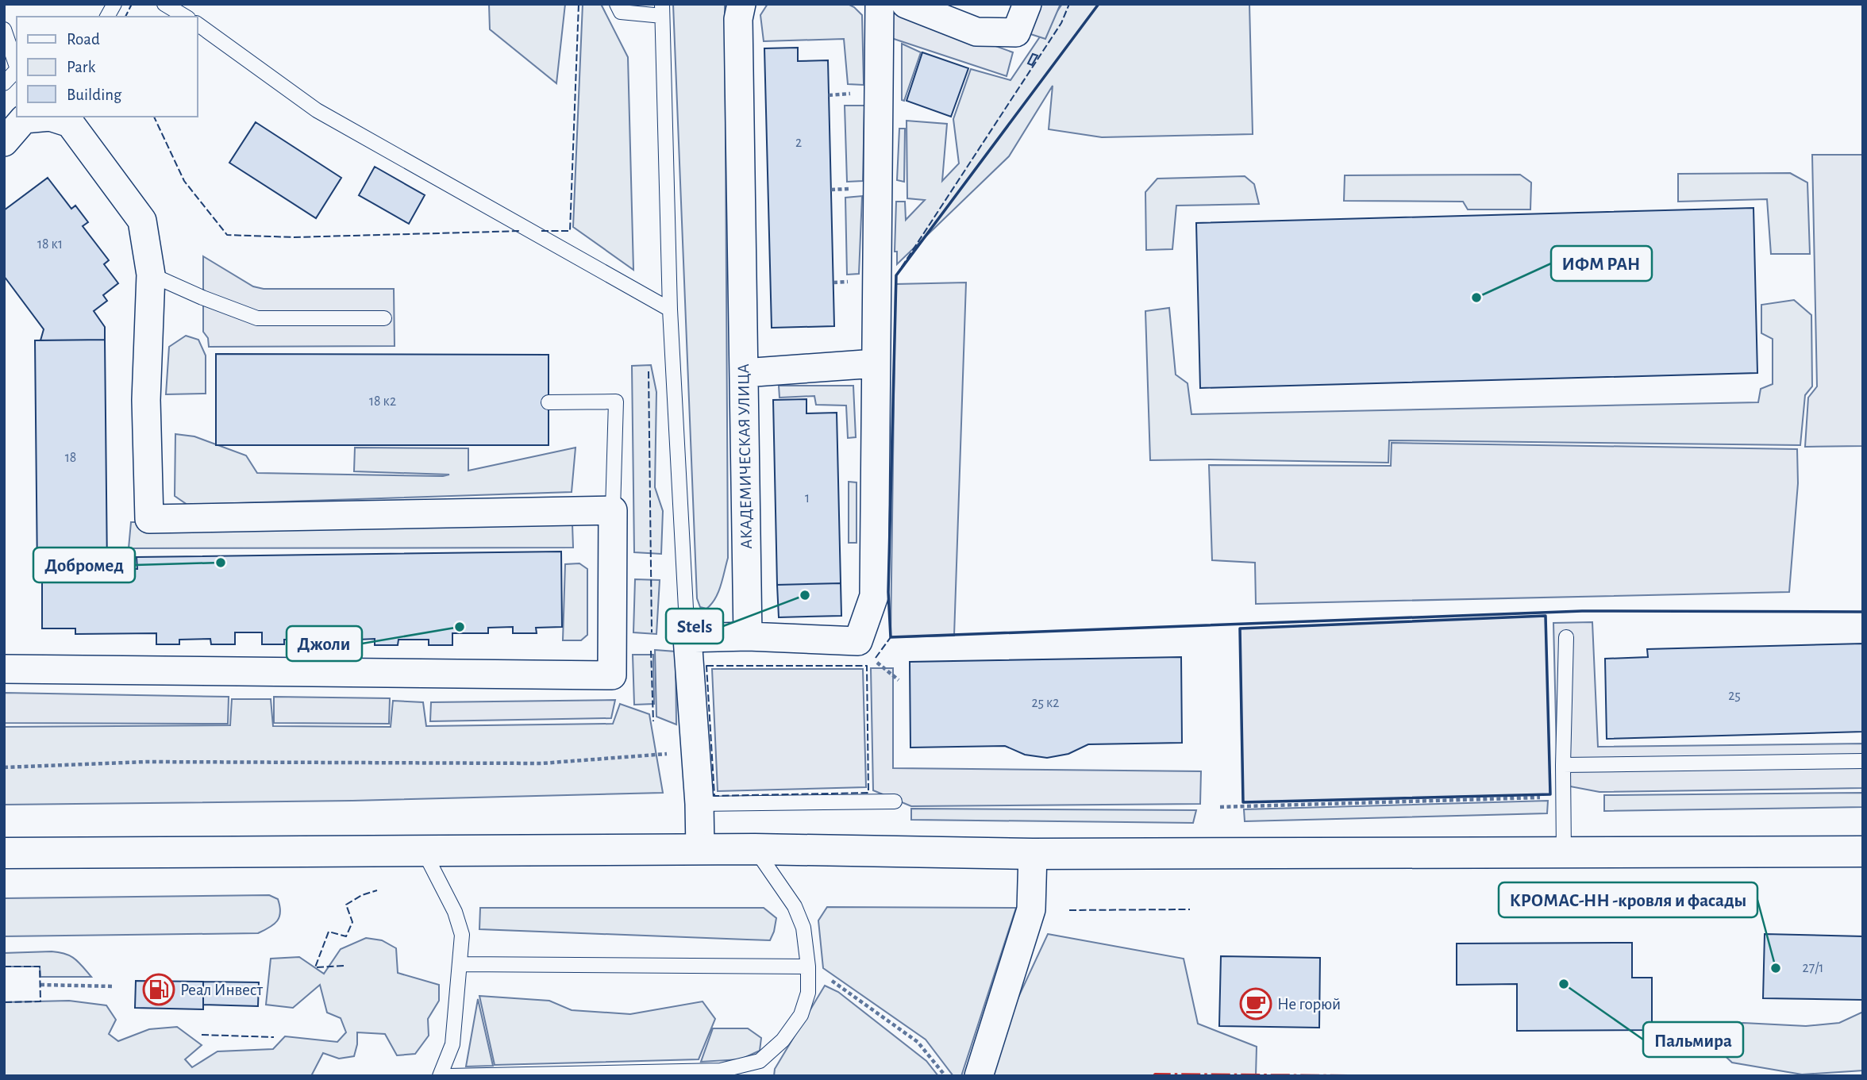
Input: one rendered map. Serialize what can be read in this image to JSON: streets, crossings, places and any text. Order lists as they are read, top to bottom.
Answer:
{
  "streets": {
    "street": ["АКАДЕМИЧЕСКАЯ УЛИЦА"]
  },
  "places": {
    "other": [
      "ИФМ РАН",
      "Добромед",
      "Stels",
      "Джоли",
      "КРОМАС-НН -кровля и фасады",
      "Пальмира"
    ],
    "fuel station": ["Реал Инвест"],
    "cafe": ["Не горюй"]
  },
  "house_numbers": [
    "2",
    "18 к1",
    "18 к2",
    "18",
    "1",
    "25",
    "25 к2",
    "27/1"
  ],
  "legend": ["Road", "Park", "Building"]
}
